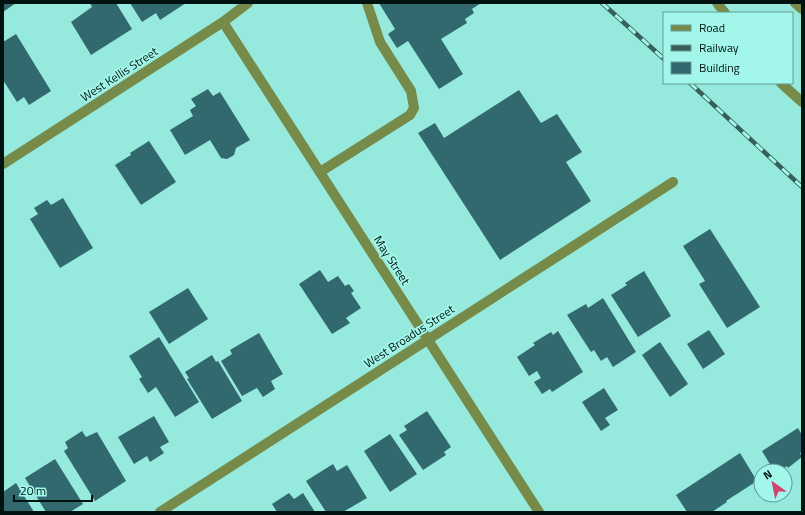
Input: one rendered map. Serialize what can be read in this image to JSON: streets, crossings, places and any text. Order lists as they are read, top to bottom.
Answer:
{
  "streets": {
    "street": ["West Kellis Street", "May Street", "West Broadus Street"]
  },
  "crossings": [
    ["West Kellis Street", "May Street"],
    ["May Street", "West Broadus Street"]
  ],
  "legend": ["Road", "Railway", "Building"],
  "scale_bar": "20 m",
  "north": "top left"
}
